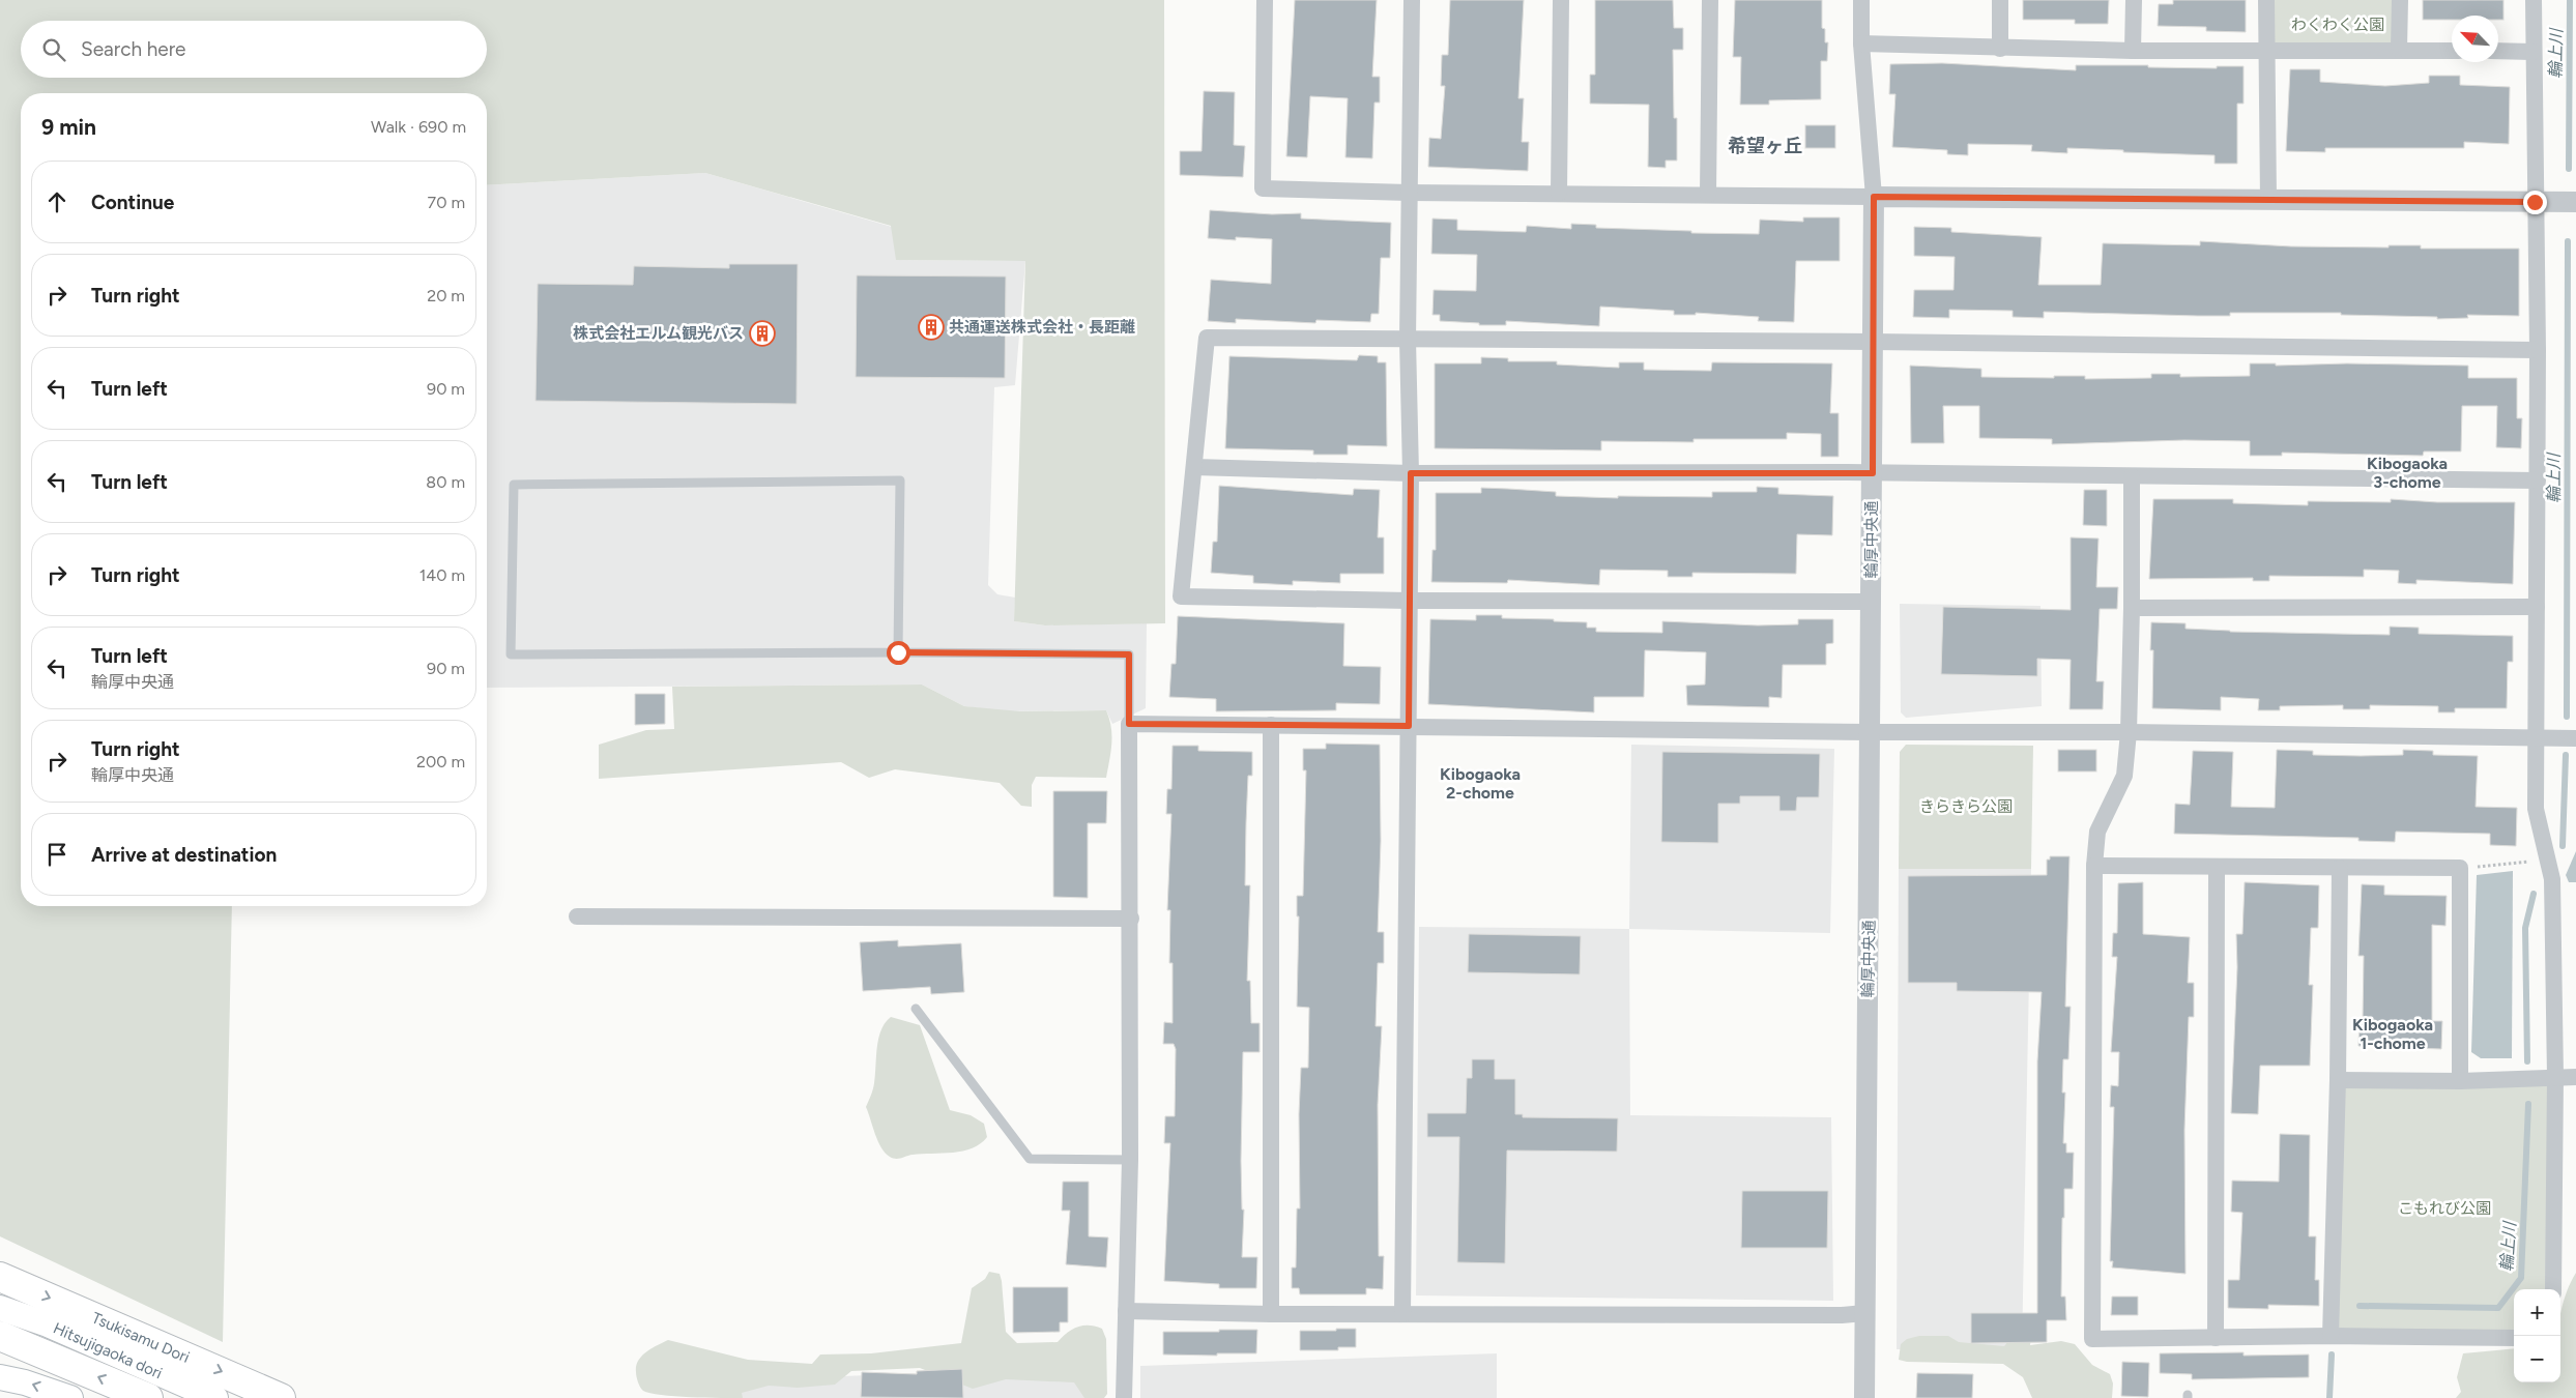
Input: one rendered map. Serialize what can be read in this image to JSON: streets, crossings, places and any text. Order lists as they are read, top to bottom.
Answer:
{
  "streets": {
    "highway": ["Tsukisamu Dori"],
    "main road": ["Hitsujigaoka dori"],
    "street": ["輪厚中央通"]
  },
  "districts": [
    "希望ヶ丘",
    "Kibogaoka 3-chome",
    "Kibogaoka 2-chome",
    "Kibogaoka 1-chome"
  ],
  "water": ["輪上川"],
  "parks": ["わくわく公園", "きらきら公園", "こもれび公園"],
  "places": {
    "building": ["共通運送株式会社・長距離", "株式会社エルム観光バス"]
  },
  "north": "top left",
  "page": {
    "search": "Search here",
    "heading": ["9 min", "Walk · 690 m"],
    "list": [
      ["Continue", "70 m"],
      ["Turn right", "20 m"],
      ["Turn left", "90 m"],
      ["Turn left", "80 m"],
      ["Turn right", "140 m"],
      ["Turn left", "輪厚中央通", "90 m"],
      ["Turn right", "輪厚中央通", "200 m"],
      "Arrive at destination"
    ],
    "map_buttons": ["+", "−"]
  }
}
